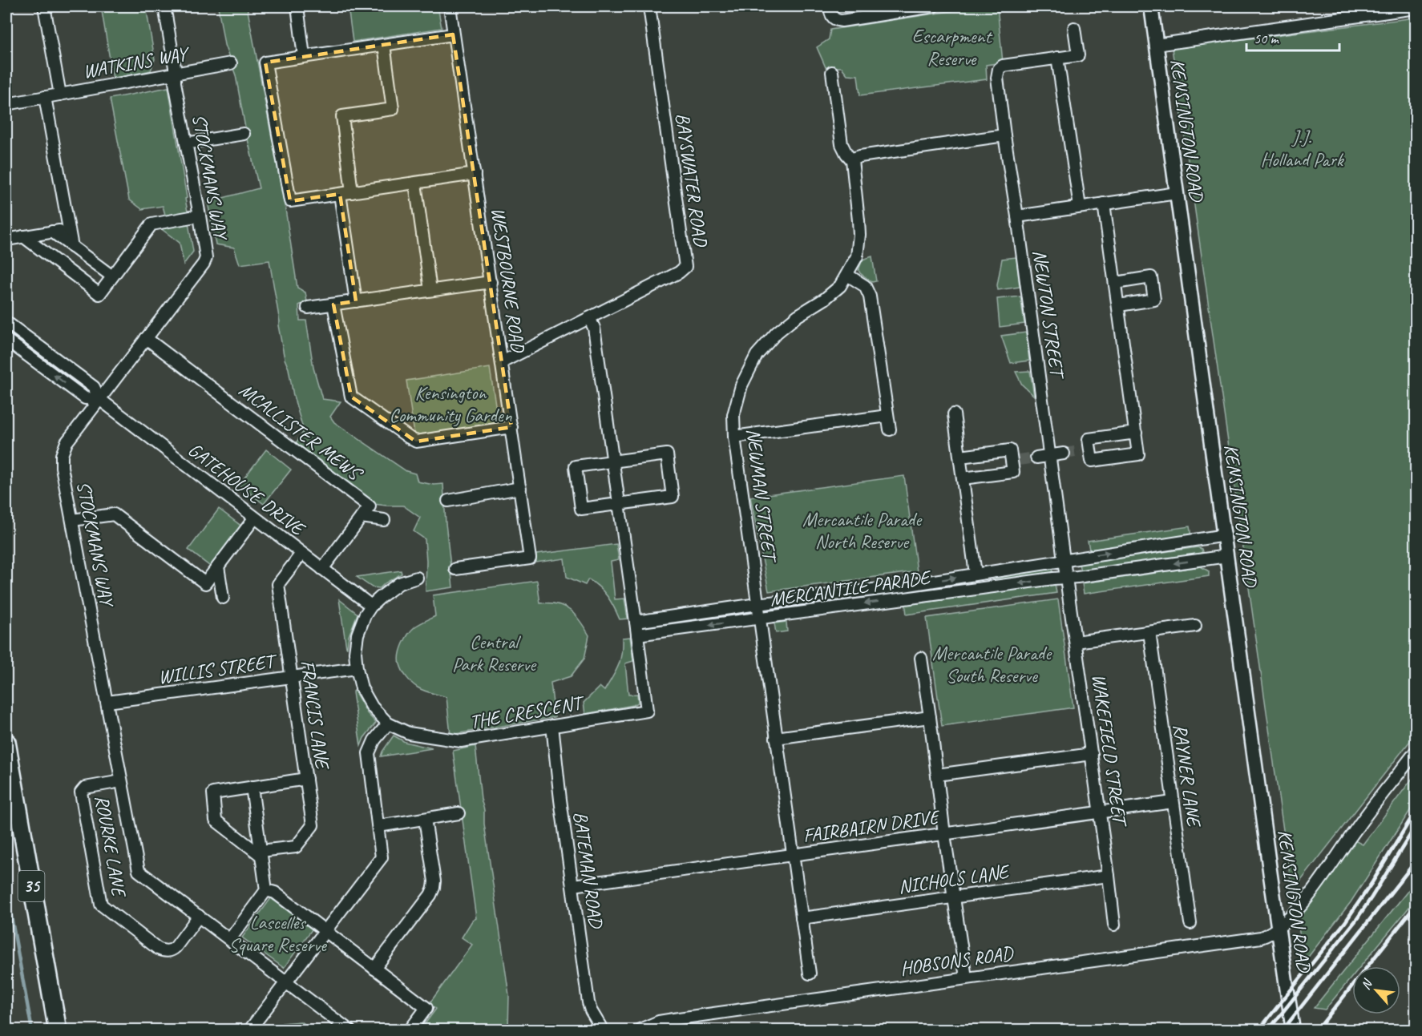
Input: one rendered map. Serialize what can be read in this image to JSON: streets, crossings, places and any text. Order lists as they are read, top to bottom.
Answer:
{
  "streets": {
    "highway": ["35"],
    "street": [
      "WATKINS WAY",
      "KENSINGTON ROAD",
      "STOCKMANS WAY",
      "BAYSWATER ROAD",
      "WESTBOURNE ROAD",
      "NEWTON STREET",
      "MCALLISTER MEWS",
      "GATEHOUSE DRIVE",
      "NEWMAN STREET",
      "MERCANTILE PARADE",
      "WILLIS STREET",
      "THE CRESCENT",
      "FRANCIS LANE",
      "WAKEFIELD STREET",
      "RAYNER LANE",
      "FAIRBAIRN DRIVE",
      "ROURKE LANE",
      "BATEMAN ROAD",
      "NICHOLS LANE",
      "HOBSONS ROAD"
    ]
  },
  "crossings": [
    ["WATKINS WAY", "STOCKMANS WAY"],
    ["KENSINGTON ROAD", "MERCANTILE PARADE"],
    ["KENSINGTON ROAD", "HOBSONS ROAD"],
    ["STOCKMANS WAY", "MCALLISTER MEWS"],
    ["STOCKMANS WAY", "GATEHOUSE DRIVE"],
    ["STOCKMANS WAY", "WILLIS STREET"],
    ["STOCKMANS WAY", "ROURKE LANE"],
    ["BAYSWATER ROAD", "WESTBOURNE ROAD"],
    ["BAYSWATER ROAD", "THE CRESCENT"],
    ["NEWTON STREET", "MERCANTILE PARADE"],
    ["GATEHOUSE DRIVE", "THE CRESCENT"],
    ["GATEHOUSE DRIVE", "FRANCIS LANE"],
    ["NEWMAN STREET", "MERCANTILE PARADE"],
    ["NEWMAN STREET", "FAIRBAIRN DRIVE"],
    ["NEWMAN STREET", "NICHOLS LANE"],
    ["MERCANTILE PARADE", "THE CRESCENT"],
    ["MERCANTILE PARADE", "WAKEFIELD STREET"],
    ["WILLIS STREET", "THE CRESCENT"],
    ["WILLIS STREET", "FRANCIS LANE"],
    ["THE CRESCENT", "BATEMAN ROAD"],
    ["WAKEFIELD STREET", "FAIRBAIRN DRIVE"],
    ["WAKEFIELD STREET", "NICHOLS LANE"],
    ["RAYNER LANE", "FAIRBAIRN DRIVE"],
    ["FAIRBAIRN DRIVE", "BATEMAN ROAD"]
  ],
  "parks": [
    "Escarpment Reserve",
    "J.J. Holland Park",
    "Kensington Community Garden",
    "Mercantile Parade North Reserve",
    "Central Park Reserve",
    "Mercantile Parade South Reserve",
    "Lascelles Square Reserve"
  ],
  "scale_bar": "50 m",
  "north": "top left"
}
